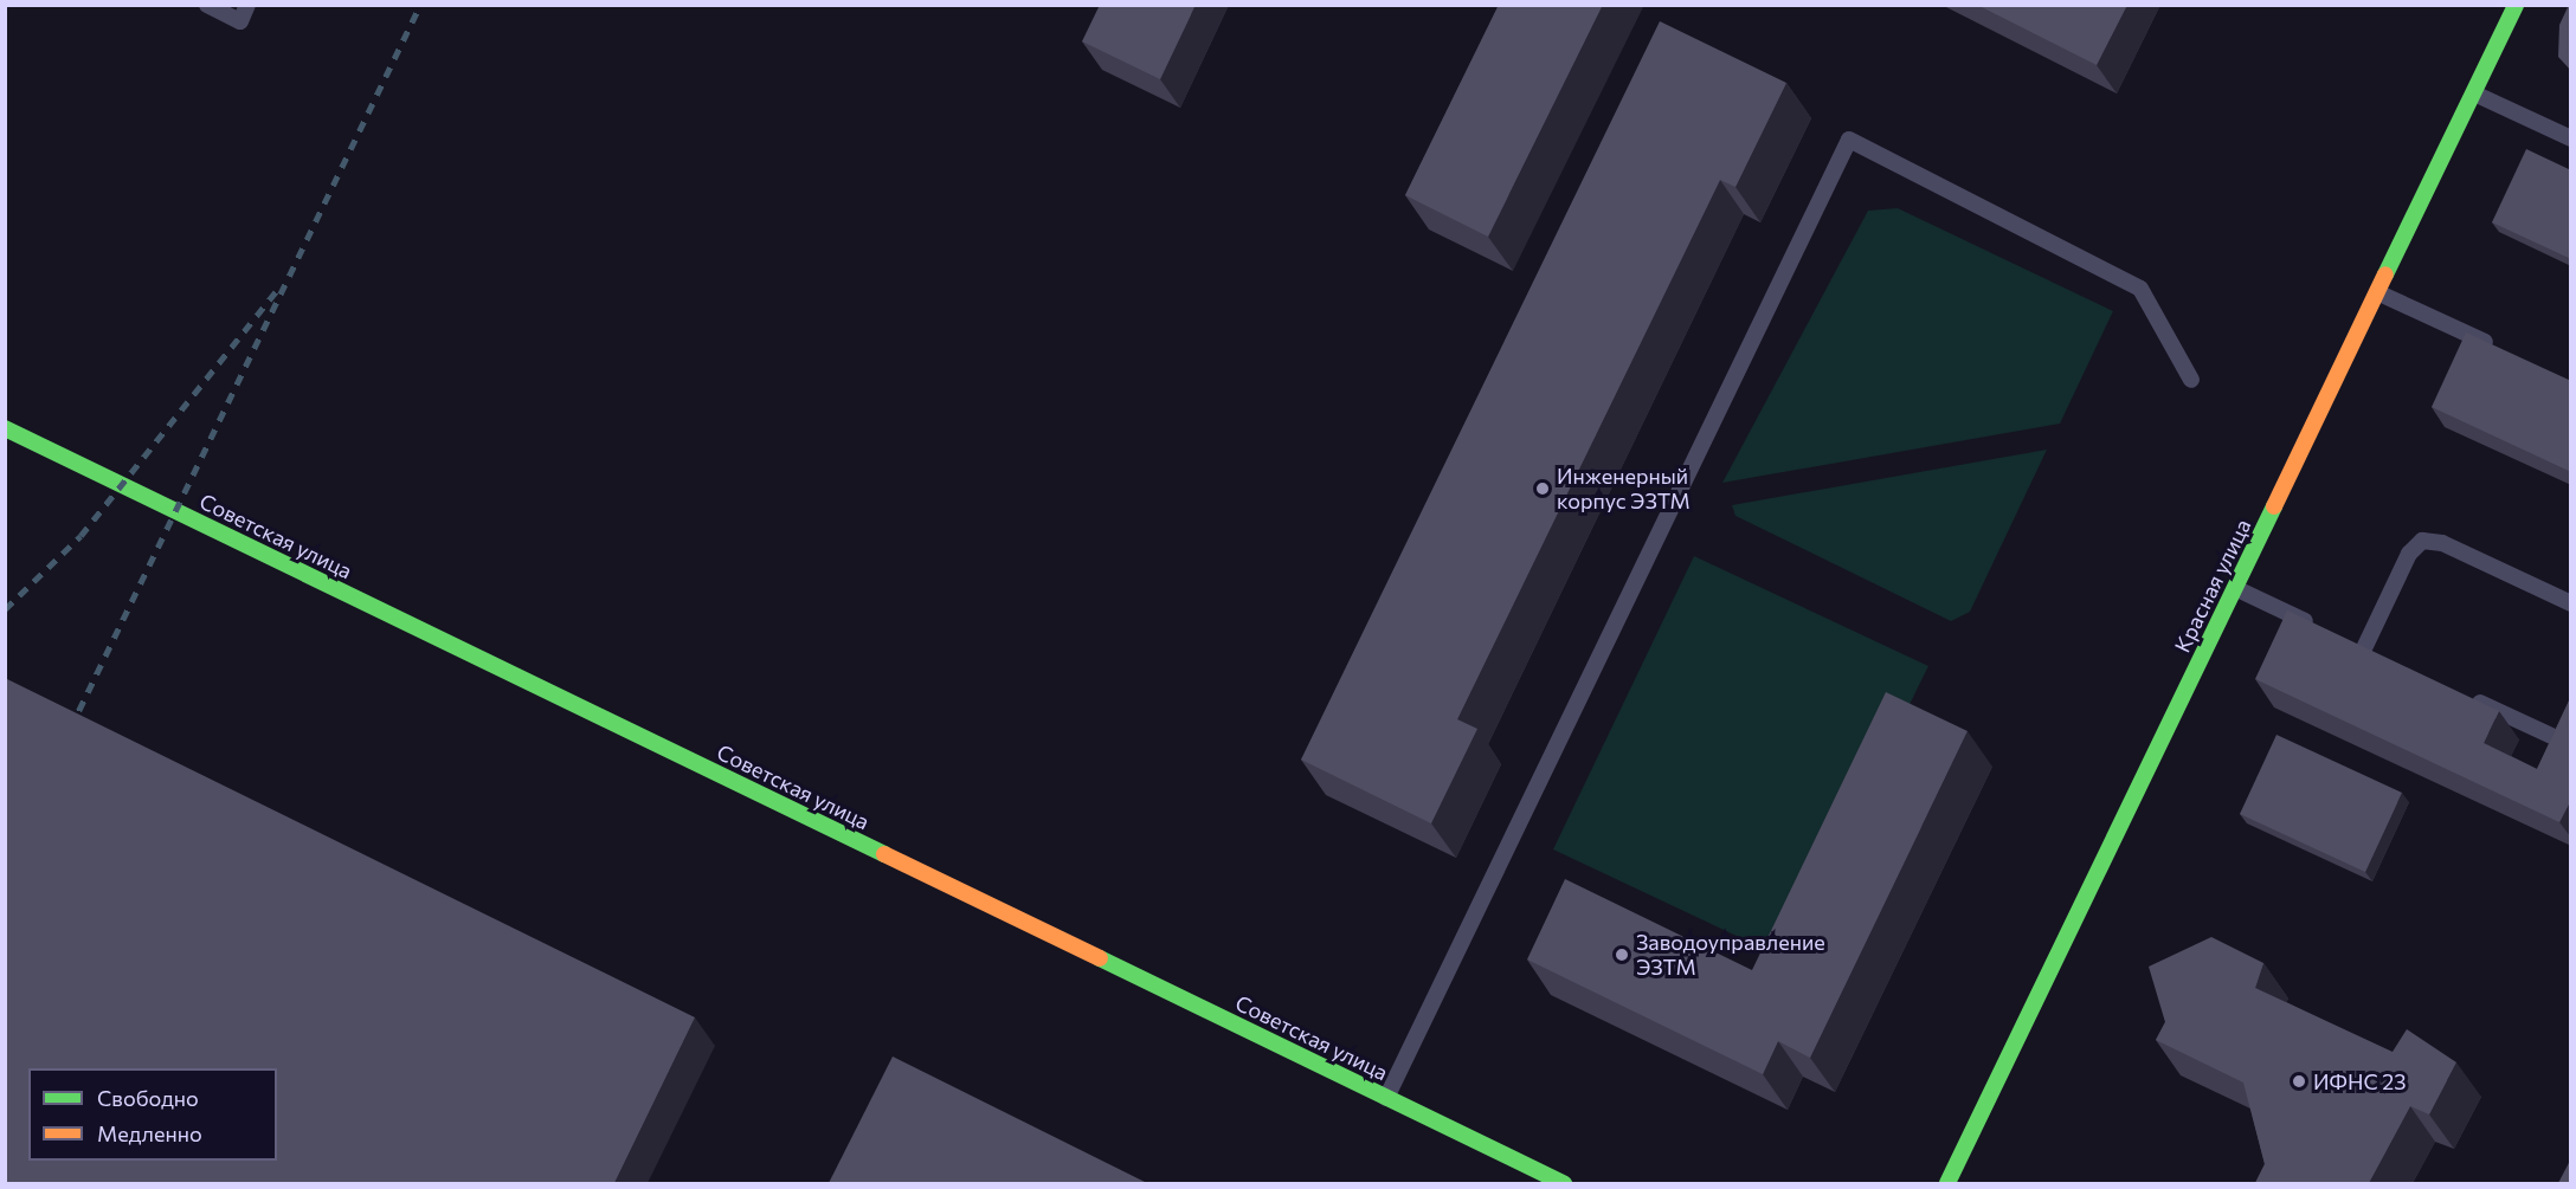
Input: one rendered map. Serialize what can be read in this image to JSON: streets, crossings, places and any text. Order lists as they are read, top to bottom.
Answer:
{
  "streets": {
    "main road": ["Советская улица", "Красная улица"]
  },
  "places": ["Инженерный корпус ЭЗТМ", "Заводоуправление ЭЗТМ", "ИФНС 23"],
  "legend": ["Свободно", "Медленно"]
}
